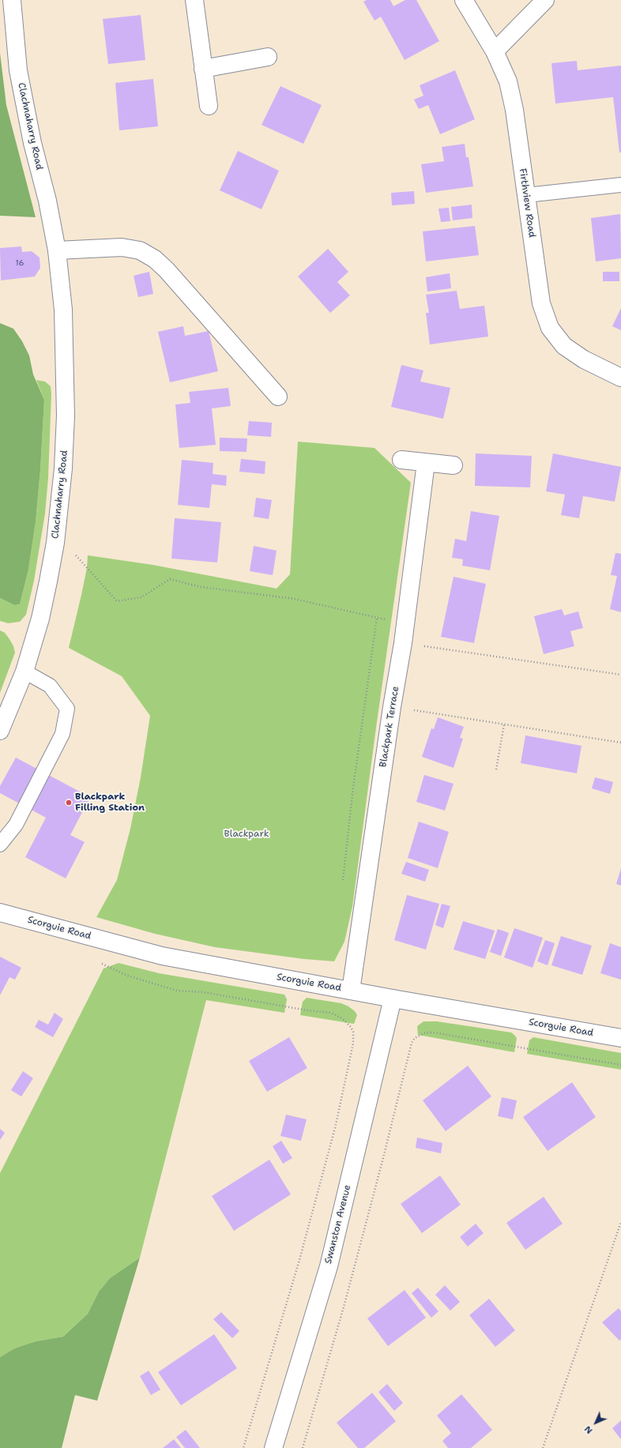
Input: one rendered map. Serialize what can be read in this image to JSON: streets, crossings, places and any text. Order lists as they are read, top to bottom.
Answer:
{
  "streets": {
    "street": [
      "Clachnaharry Road",
      "Firthview Road",
      "Blackpark Terrace",
      "Scorguie Road",
      "Swanston Avenue"
    ]
  },
  "crossings": [
    ["Blackpark Terrace", "Scorguie Road"],
    ["Scorguie Road", "Swanston Avenue"]
  ],
  "parks": ["Blackpark"],
  "places": ["Blackpark Filling Station"],
  "house_numbers": ["16"],
  "north": "bottom left"
}
